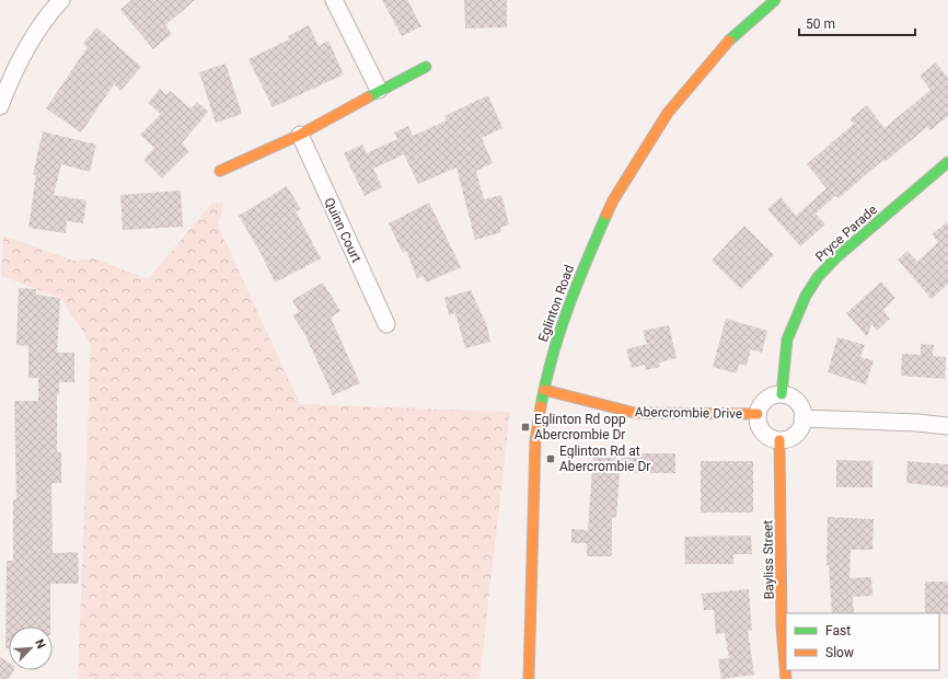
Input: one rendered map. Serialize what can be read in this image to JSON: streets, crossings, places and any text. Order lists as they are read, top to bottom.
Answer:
{
  "streets": {
    "street": [
      "Quinn Court",
      "Pryce Parade",
      "Eglinton Road",
      "Abercrombie Drive",
      "Bayliss Street"
    ]
  },
  "crossings": [
    ["Pryce Parade", "Abercrombie Drive"],
    ["Pryce Parade", "Bayliss Street"],
    ["Eglinton Road", "Abercrombie Drive"],
    ["Abercrombie Drive", "Bayliss Street"]
  ],
  "places": {
    "transit": ["Eglinton Rd opp Abercrombie Dr", "Eglinton Rd at Abercrombie Dr"]
  },
  "legend": ["Fast", "Slow"],
  "scale_bar": "50 m",
  "north": "top right"
}
